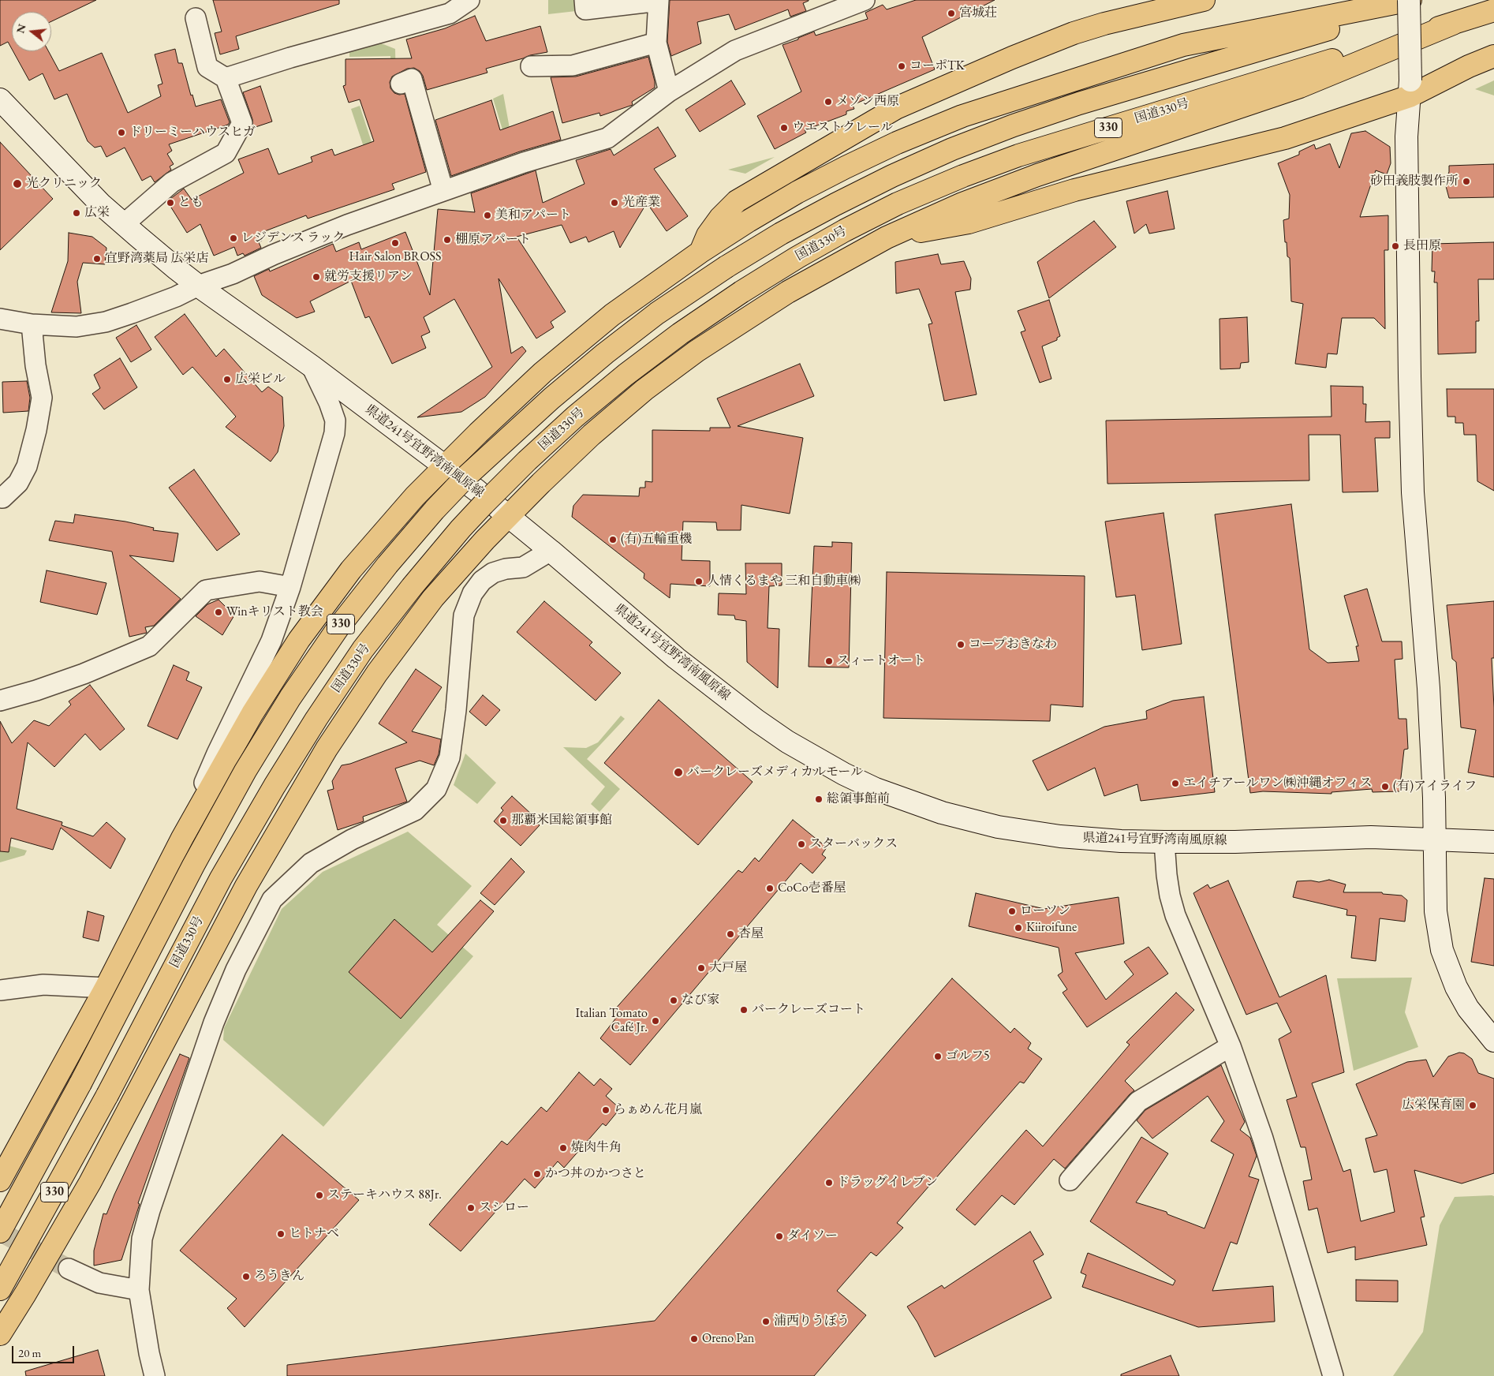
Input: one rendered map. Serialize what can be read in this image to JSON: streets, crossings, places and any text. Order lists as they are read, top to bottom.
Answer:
{
  "streets": {
    "highway": ["国道330号", "330"],
    "main road": ["県道241号宜野湾南風原線"]
  },
  "places": [
    "宮城荘",
    "コーポTK",
    "メゾン西原",
    "ウエストクレール",
    "ドリーミーハウスヒガ",
    "砂田義肢製作所",
    "光クリニック",
    "とも",
    "光産業",
    "広栄",
    "美和アパート",
    "レジデンス ラック",
    "棚原アパート",
    "Hair Salon BROSS",
    "長田原",
    "宜野湾薬局 広栄店",
    "就労支援リアン",
    "広栄ビル",
    "(有)五輪重機",
    "人情くるまや 三和自動車㈱",
    "Winキリスト教会",
    "コープおきなわ",
    "スィートオート",
    "バークレーズメディカルモール",
    "エイチアールワン㈱沖縄オフィス",
    "(有)アイライフ",
    "総領事館前",
    "那覇米国総領事館",
    "スターバックス",
    "CoCo壱番屋",
    "ローソン",
    "Kiiroifune",
    "杏屋",
    "大戸屋",
    "なび家",
    "バークレーズコート",
    "Italian Tomato Café Jr.",
    "ゴルフ5",
    "広栄保育園",
    "らぁめん花月嵐",
    "焼肉牛角",
    "かつ丼のかつさと",
    "ドラッグイレブン",
    "ステーキハウス 88Jr.",
    "スシロー",
    "ヒトナベ",
    "ダイソー",
    "ろうきん",
    "浦西りうぼう",
    "Oreno Pan"
  ],
  "scale_bar": "20 m",
  "north": "left"
}
